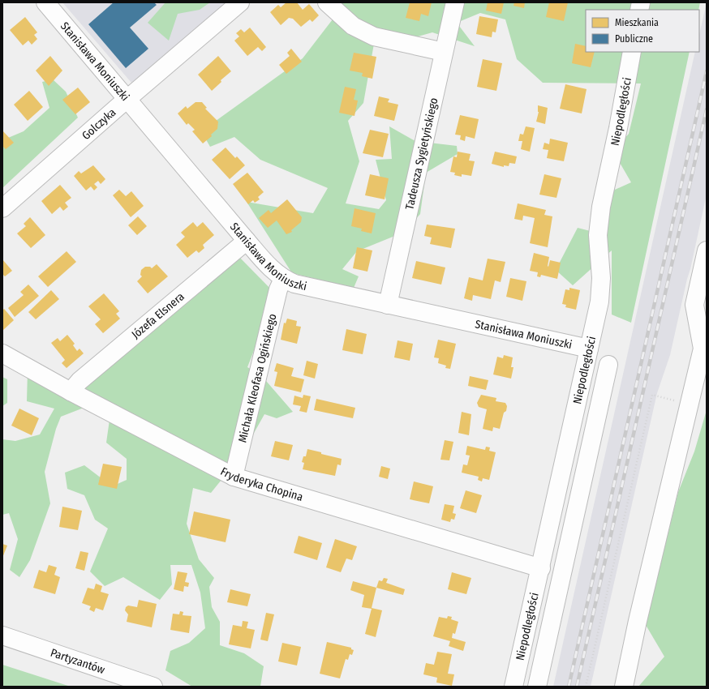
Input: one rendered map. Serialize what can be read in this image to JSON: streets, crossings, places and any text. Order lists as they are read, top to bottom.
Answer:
{
  "streets": {
    "street": [
      "Stanisława Moniuszki",
      "Niepodległości",
      "Golczyka",
      "Tadeusza Sygietyńskiego",
      "Józefa Elsnera",
      "Michała Kleofasa Ogińskiego",
      "Fryderyka Chopina",
      "Partyzantów"
    ]
  },
  "crossings": [
    ["Stanisława Moniuszki", "Niepodległości"],
    ["Stanisława Moniuszki", "Golczyka"],
    ["Stanisława Moniuszki", "Tadeusza Sygietyńskiego"],
    ["Stanisława Moniuszki", "Józefa Elsnera"],
    ["Stanisława Moniuszki", "Michała Kleofasa Ogińskiego"],
    ["Niepodległości", "Fryderyka Chopina"],
    ["Józefa Elsnera", "Fryderyka Chopina"],
    ["Michała Kleofasa Ogińskiego", "Fryderyka Chopina"]
  ],
  "legend": ["Mieszkania", "Publiczne"]
}
